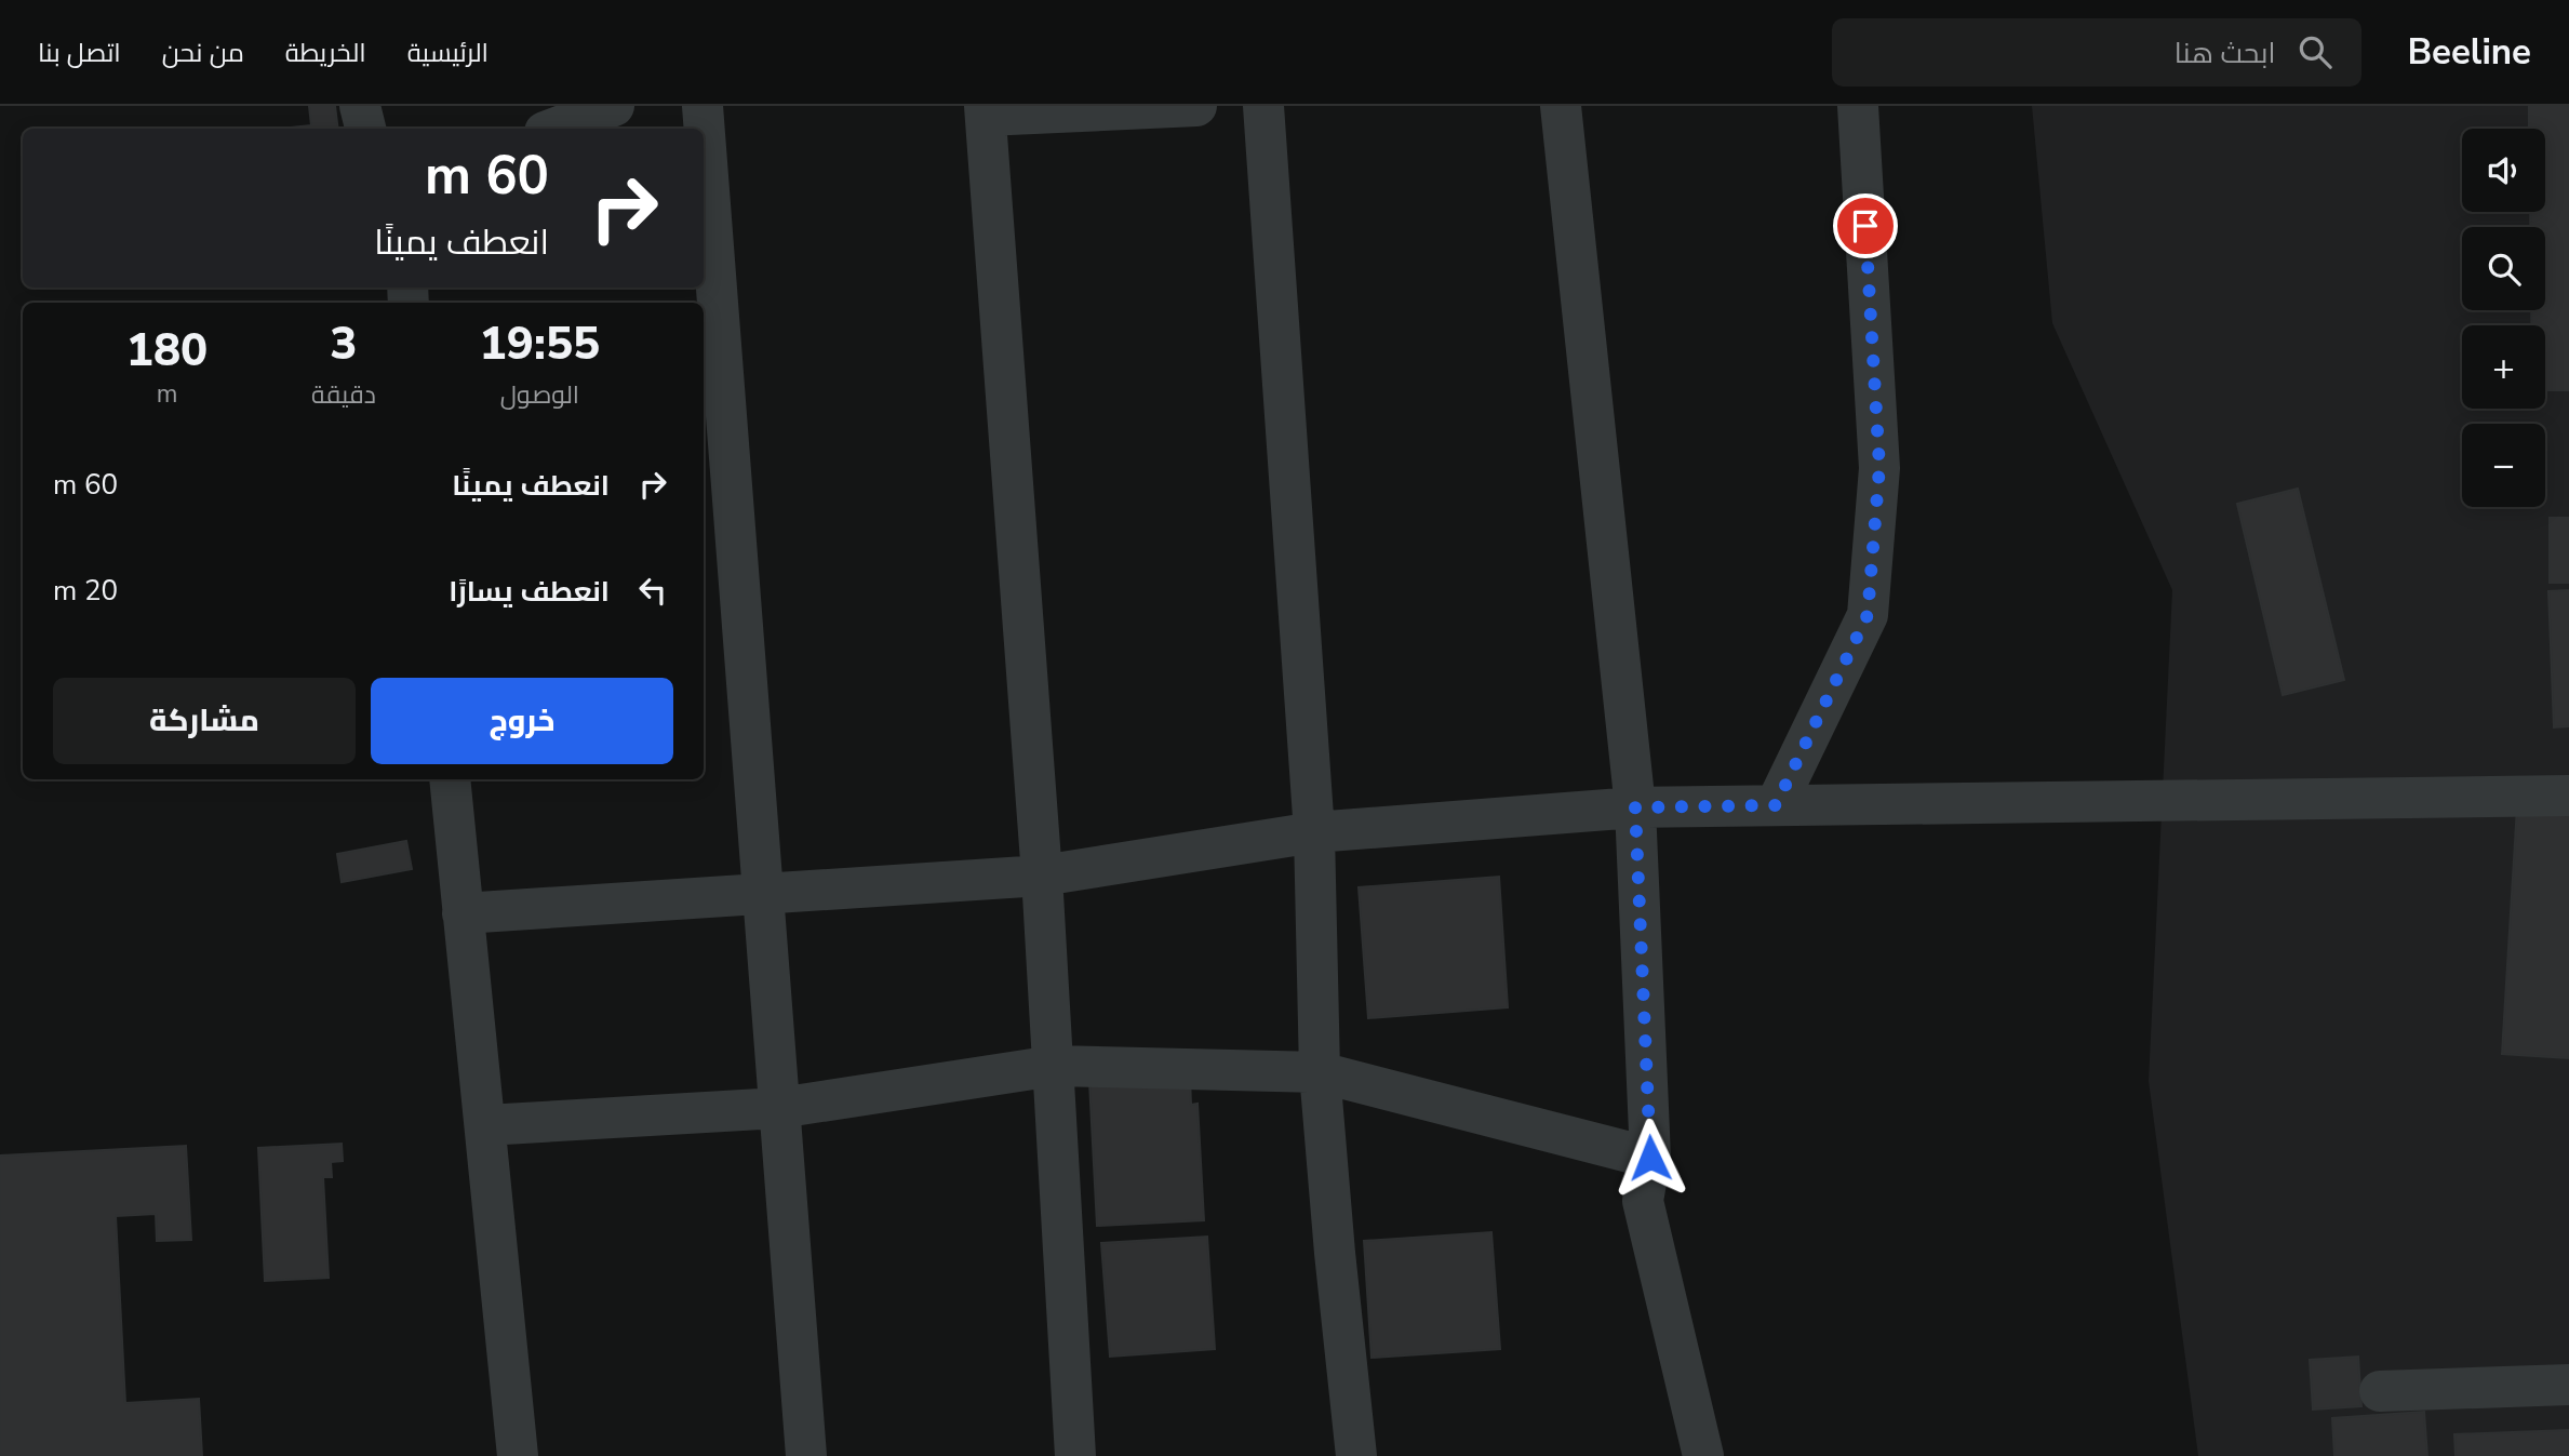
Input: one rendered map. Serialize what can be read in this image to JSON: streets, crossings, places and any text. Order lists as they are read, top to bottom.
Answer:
{
  "page": {
    "header": "Beeline",
    "search": "ابحث هنا",
    "nav": [
      "الرئيسية",
      "الخريطة",
      "من نحن",
      "اتصل بنا"
    ],
    "map_buttons": ["+", "−"],
    "turn": ["60 m", "انعطف يمينًا"],
    "eta": [
      "19:55",
      "الوصول",
      "3",
      "دقيقة",
      "180",
      "m"
    ],
    "list": [
      {
        "name": "انعطف يمينًا",
        "value": "60 m"
      },
      {
        "name": "انعطف يسارًا",
        "value": "20 m"
      }
    ],
    "buttons": ["خروج", "مشاركة"]
  }
}
